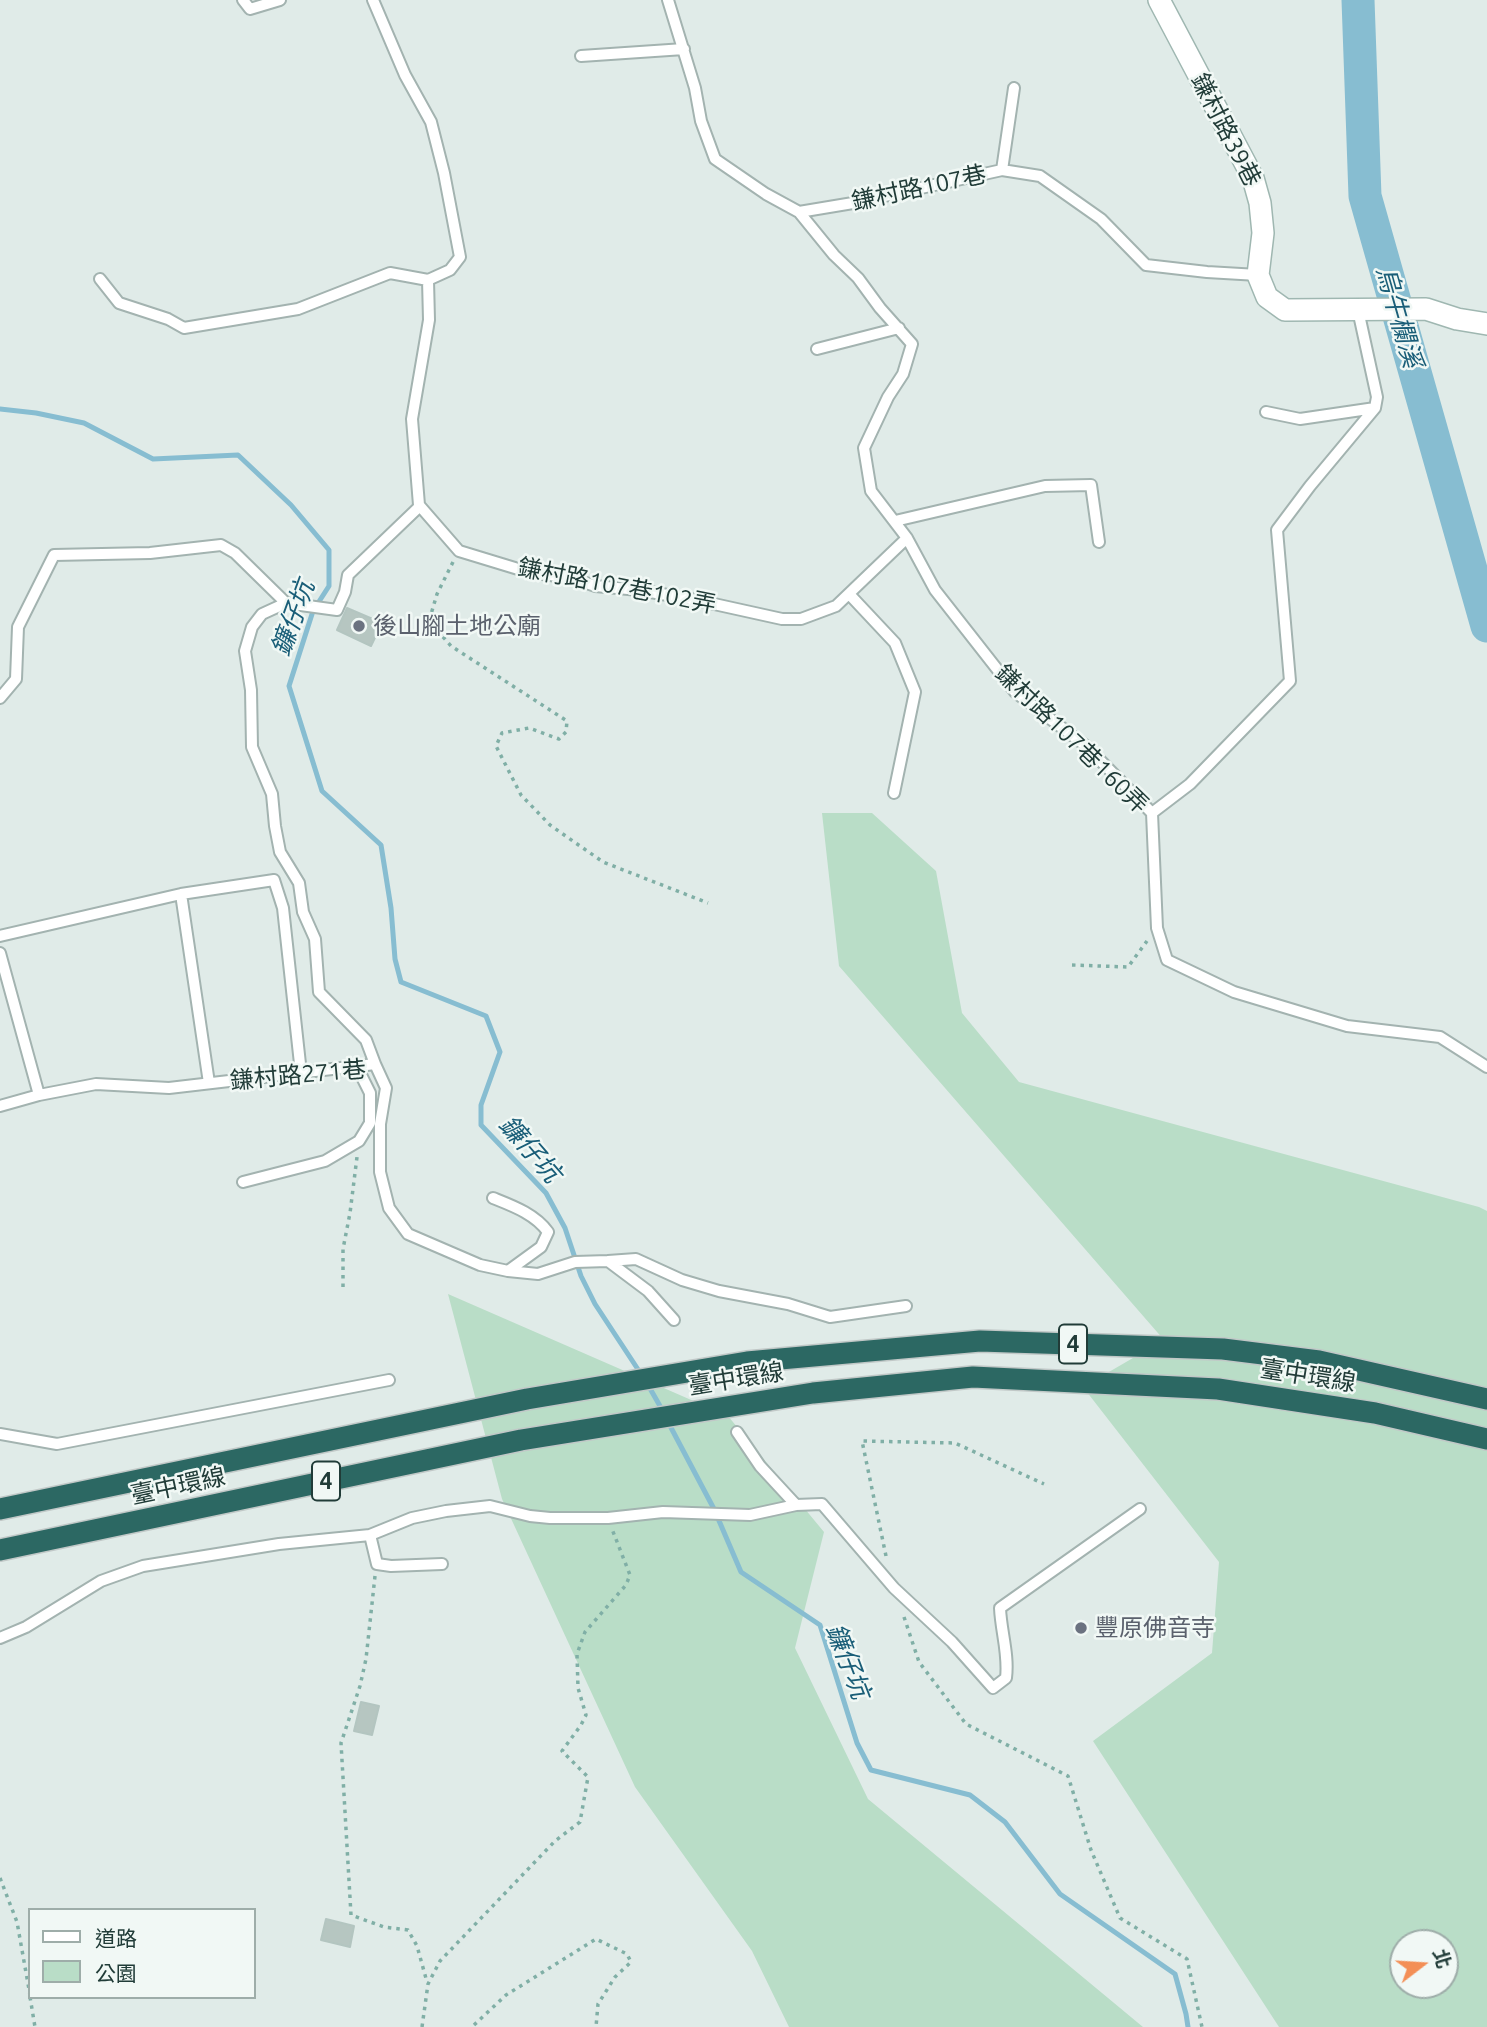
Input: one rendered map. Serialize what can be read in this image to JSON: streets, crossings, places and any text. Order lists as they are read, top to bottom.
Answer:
{
  "streets": {
    "highway": ["4", "臺中環線"],
    "street": ["鎌村路39巷"],
    "lane": [
      "鎌村路107巷",
      "鎌村路107巷102弄",
      "鎌村路107巷160弄",
      "鎌村路271巷"
    ]
  },
  "crossings": [
    ["鎌村路39巷", "鎌村路107巷"],
    ["鎌村路107巷102弄", "鎌村路107巷160弄"]
  ],
  "water": ["烏牛欄溪", "鐮仔坑"],
  "places": ["後山腳土地公廟", "豐原佛音寺"],
  "legend": ["道路", "公園"],
  "north": "right"
}
